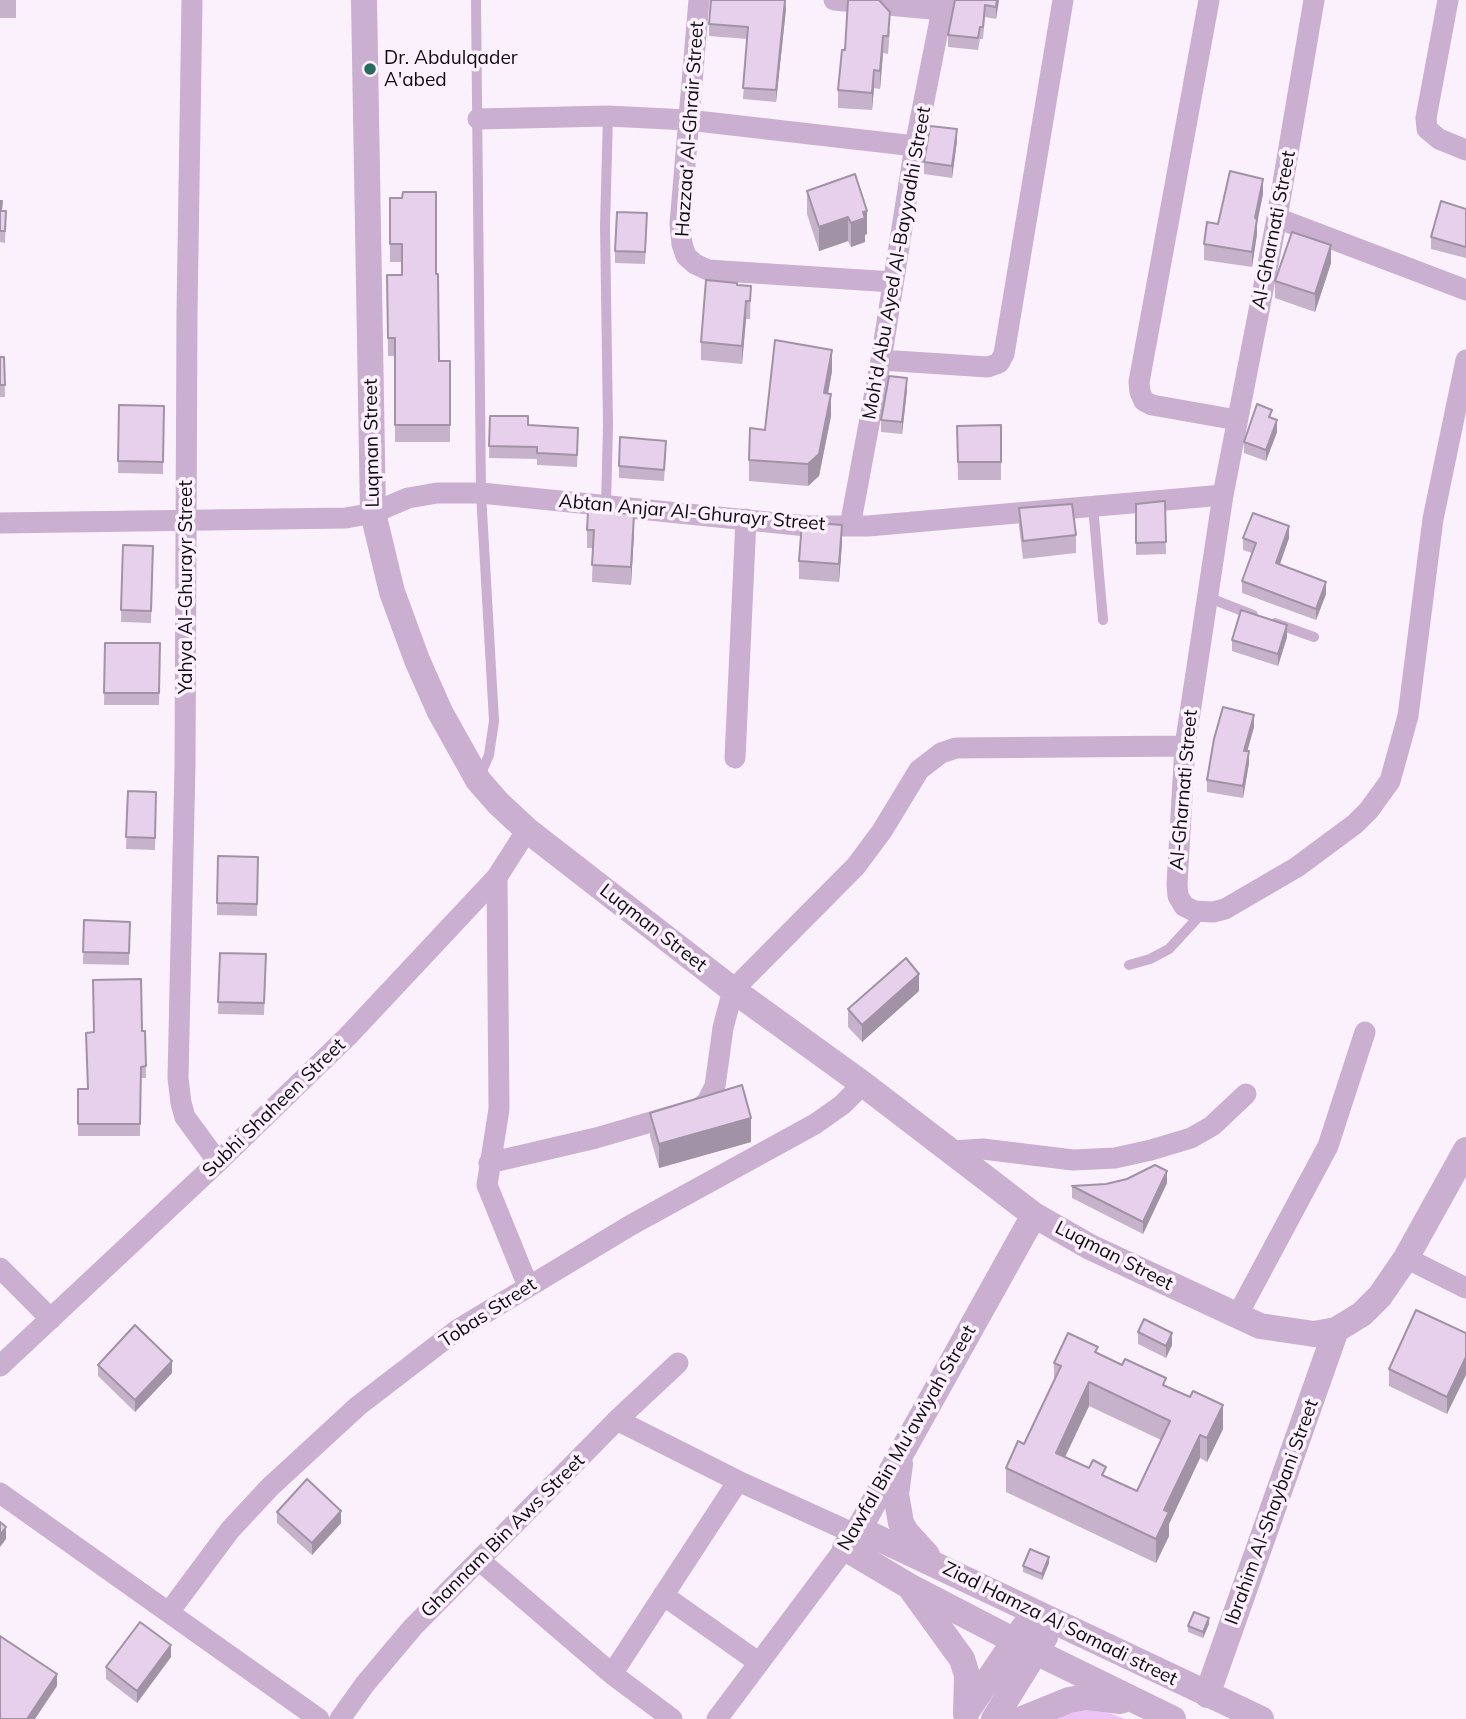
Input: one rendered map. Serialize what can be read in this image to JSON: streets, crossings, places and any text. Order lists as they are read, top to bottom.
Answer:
{
  "streets": {
    "street": [
      "Hazzaa‘ Al-Ghrair Street",
      "Al-Gharnati Street",
      "Moh'd Abu Ayed Al-Bayyadhi Street",
      "Luqman Street",
      "Abtan Anjar Al-Ghurayr Street",
      "Yahya Al-Ghurayr Street",
      "Subhi Shaheen Street",
      "Tobas Street",
      "Nawfal Bin Mu'awiyah Street",
      "Ibrahim Al-Shaybani Street",
      "Ghannam Bin Aws Street",
      "Ziad Hamza Al Samadi street"
    ]
  },
  "crossings": [
    ["Hazzaa‘ Al-Ghrair Street", "Moh'd Abu Ayed Al-Bayyadhi Street"],
    ["Al-Gharnati Street", "Abtan Anjar Al-Ghurayr Street"],
    ["Moh'd Abu Ayed Al-Bayyadhi Street", "Abtan Anjar Al-Ghurayr Street"],
    ["Luqman Street", "Abtan Anjar Al-Ghurayr Street"],
    ["Luqman Street", "Subhi Shaheen Street"],
    ["Luqman Street", "Tobas Street"],
    ["Luqman Street", "Nawfal Bin Mu'awiyah Street"],
    ["Luqman Street", "Ibrahim Al-Shaybani Street"],
    ["Abtan Anjar Al-Ghurayr Street", "Yahya Al-Ghurayr Street"],
    ["Yahya Al-Ghurayr Street", "Subhi Shaheen Street"],
    ["Nawfal Bin Mu'awiyah Street", "Ziad Hamza Al Samadi street"],
    ["Ibrahim Al-Shaybani Street", "Ziad Hamza Al Samadi street"]
  ],
  "places": ["Dr. Abdulqader A'abed"]
}
